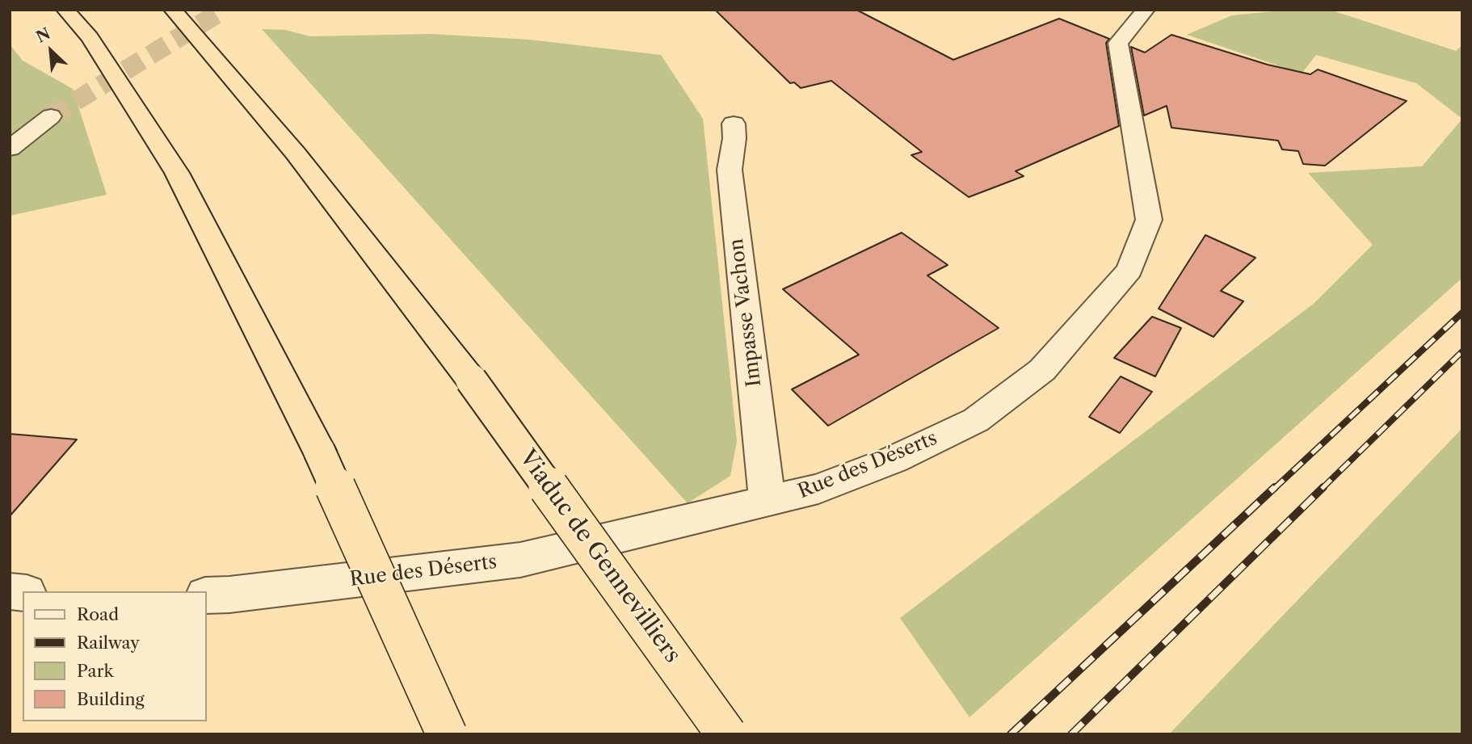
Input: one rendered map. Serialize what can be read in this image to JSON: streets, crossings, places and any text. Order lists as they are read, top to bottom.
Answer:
{
  "streets": {
    "highway": ["Viaduc de Gennevilliers"],
    "street": ["Impasse Vachon", "Rue des Déserts"]
  },
  "crossings": [
    ["Impasse Vachon", "Rue des Déserts"]
  ],
  "legend": [
    "Road",
    "Railway",
    "Park",
    "Building"
  ],
  "north": "top left"
}
